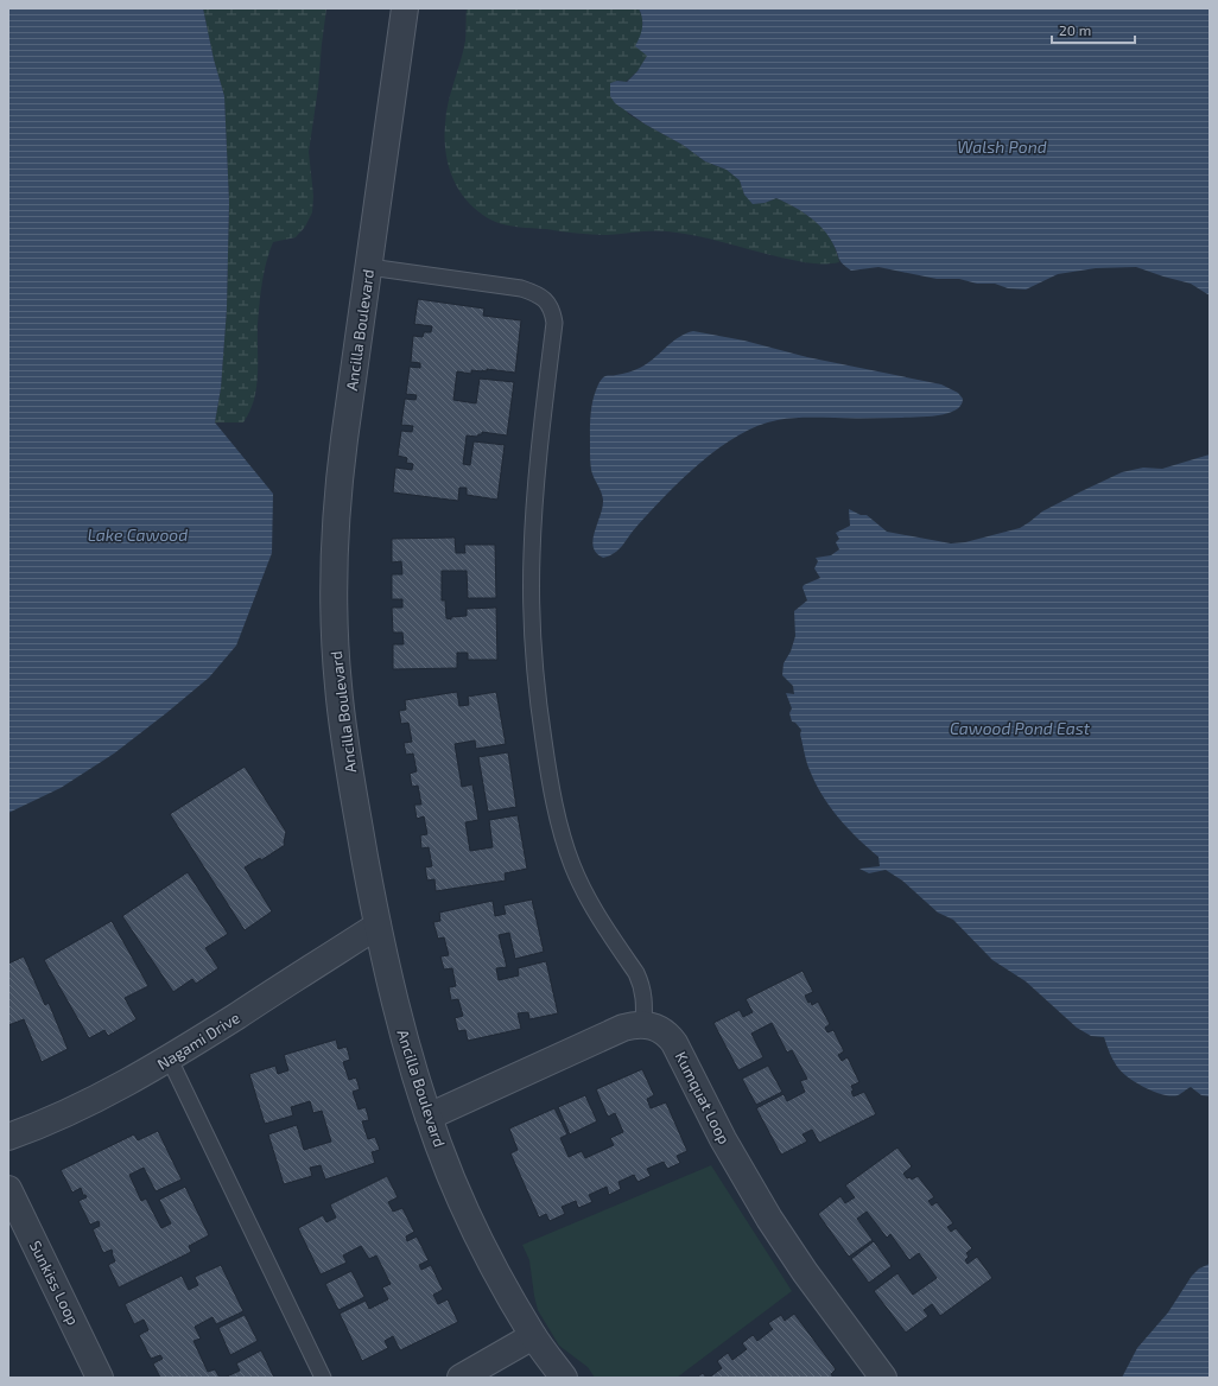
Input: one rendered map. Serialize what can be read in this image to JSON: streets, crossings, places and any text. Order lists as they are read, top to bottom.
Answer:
{
  "streets": {
    "street": [
      "Ancilla Boulevard",
      "Nagami Drive",
      "Kumquat Loop",
      "Sunkiss Loop"
    ]
  },
  "crossings": [
    ["Ancilla Boulevard", "Nagami Drive"],
    ["Ancilla Boulevard", "Kumquat Loop"]
  ],
  "water": ["Walsh Pond", "Lake Cawood", "Cawood Pond East"],
  "scale_bar": "20 m"
}
